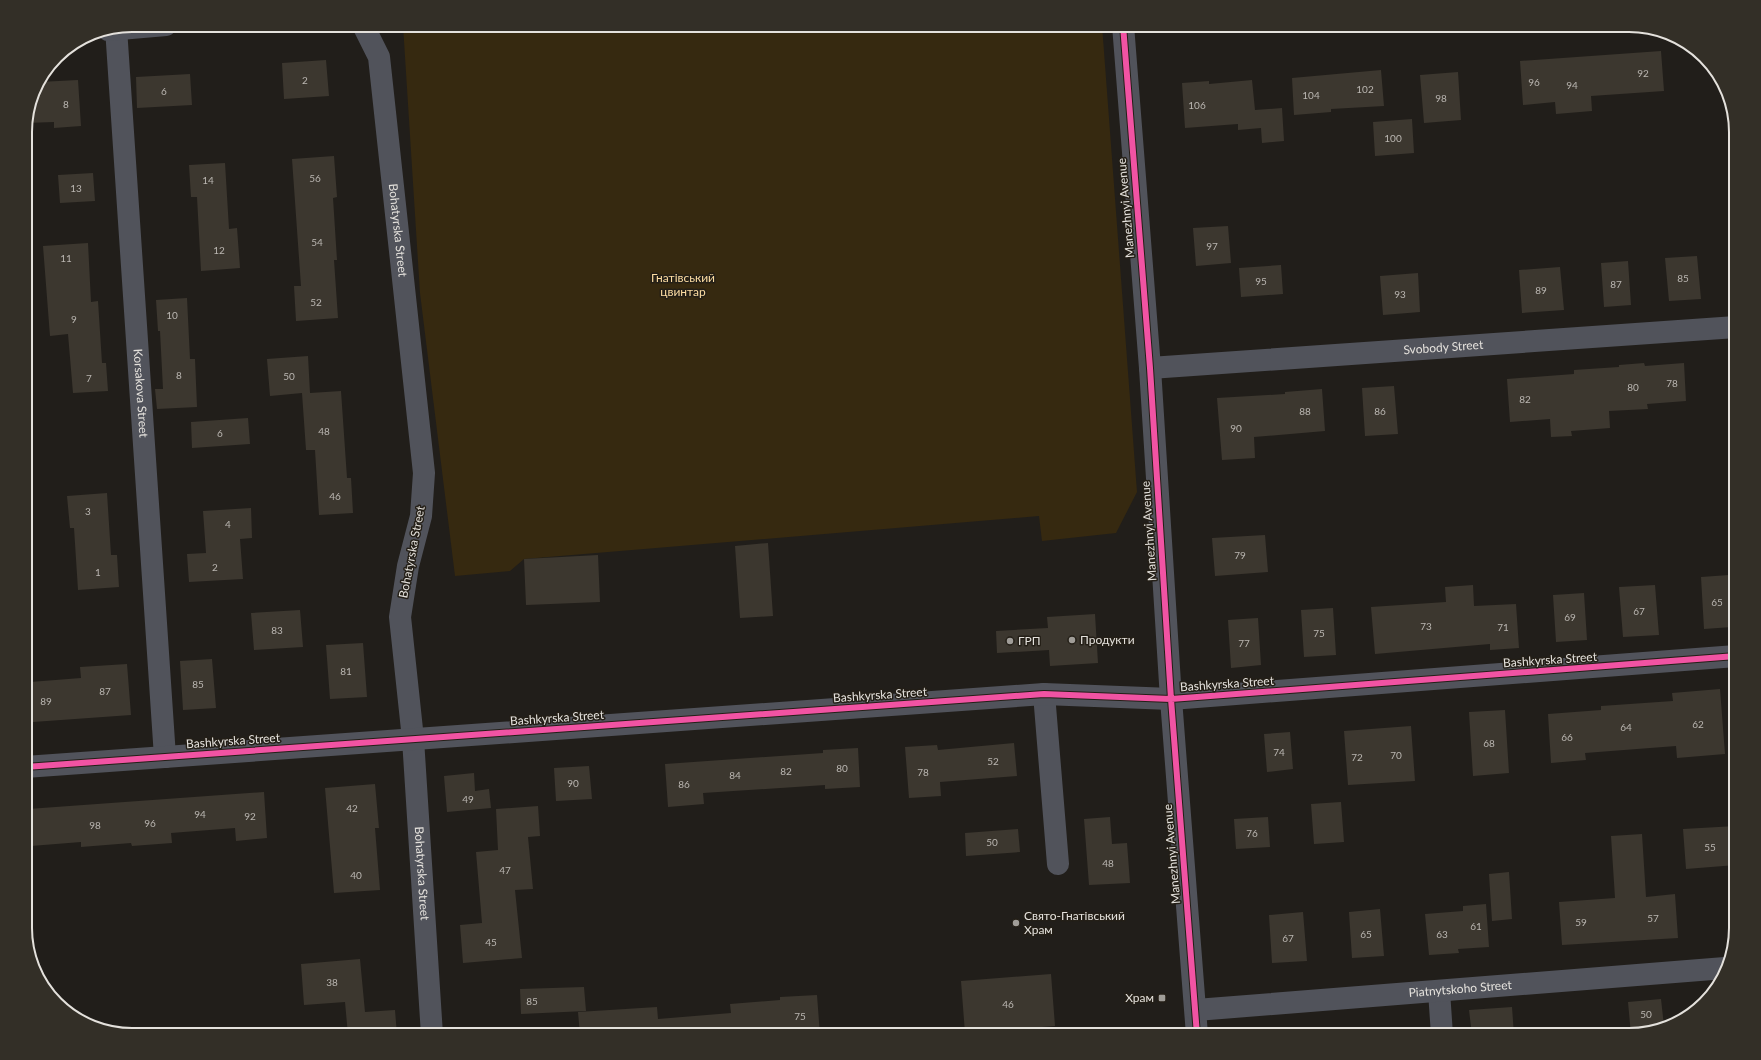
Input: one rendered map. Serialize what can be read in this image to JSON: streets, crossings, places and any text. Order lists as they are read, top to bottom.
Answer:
{
  "streets": {
    "street": [
      "Manezhnyi Avenue",
      "Bohatyrska Street",
      "Svobody Street",
      "Korsakova Street",
      "Bashkyrska Street",
      "Piatnytskoho Street"
    ]
  },
  "crossings": [
    ["Manezhnyi Avenue", "Svobody Street"],
    ["Manezhnyi Avenue", "Bashkyrska Street"],
    ["Manezhnyi Avenue", "Piatnytskoho Street"],
    ["Bohatyrska Street", "Bashkyrska Street"],
    ["Korsakova Street", "Bashkyrska Street"]
  ],
  "parks": ["Гнатівський цвинтар"],
  "places": {
    "other": ["Продукти", "ГРП", "Свято-Гнатівський Храм"],
    "transit": ["Храм"]
  },
  "house_numbers": [
    "92",
    "2",
    "96",
    "94",
    "102",
    "6",
    "104",
    "98",
    "8",
    "106",
    "100",
    "56",
    "14",
    "13",
    "54",
    "97",
    "12",
    "11",
    "85",
    "95",
    "87",
    "89",
    "93",
    "52",
    "10",
    "9",
    "8",
    "50",
    "7",
    "78",
    "80",
    "82",
    "88",
    "86",
    "90",
    "48",
    "6",
    "46",
    "3",
    "4",
    "79",
    "2",
    "1",
    "65",
    "67",
    "69",
    "73",
    "71",
    "83",
    "75",
    "77",
    "81",
    "85",
    "87",
    "89",
    "62",
    "64",
    "66",
    "68",
    "74",
    "70",
    "72",
    "52",
    "80",
    "82",
    "78",
    "84",
    "90",
    "86",
    "49",
    "42",
    "94",
    "92",
    "96",
    "98",
    "76",
    "50",
    "55",
    "48",
    "47",
    "40",
    "57",
    "59",
    "61",
    "65",
    "63",
    "67",
    "45",
    "38",
    "85",
    "46",
    "50",
    "75"
  ]
}
